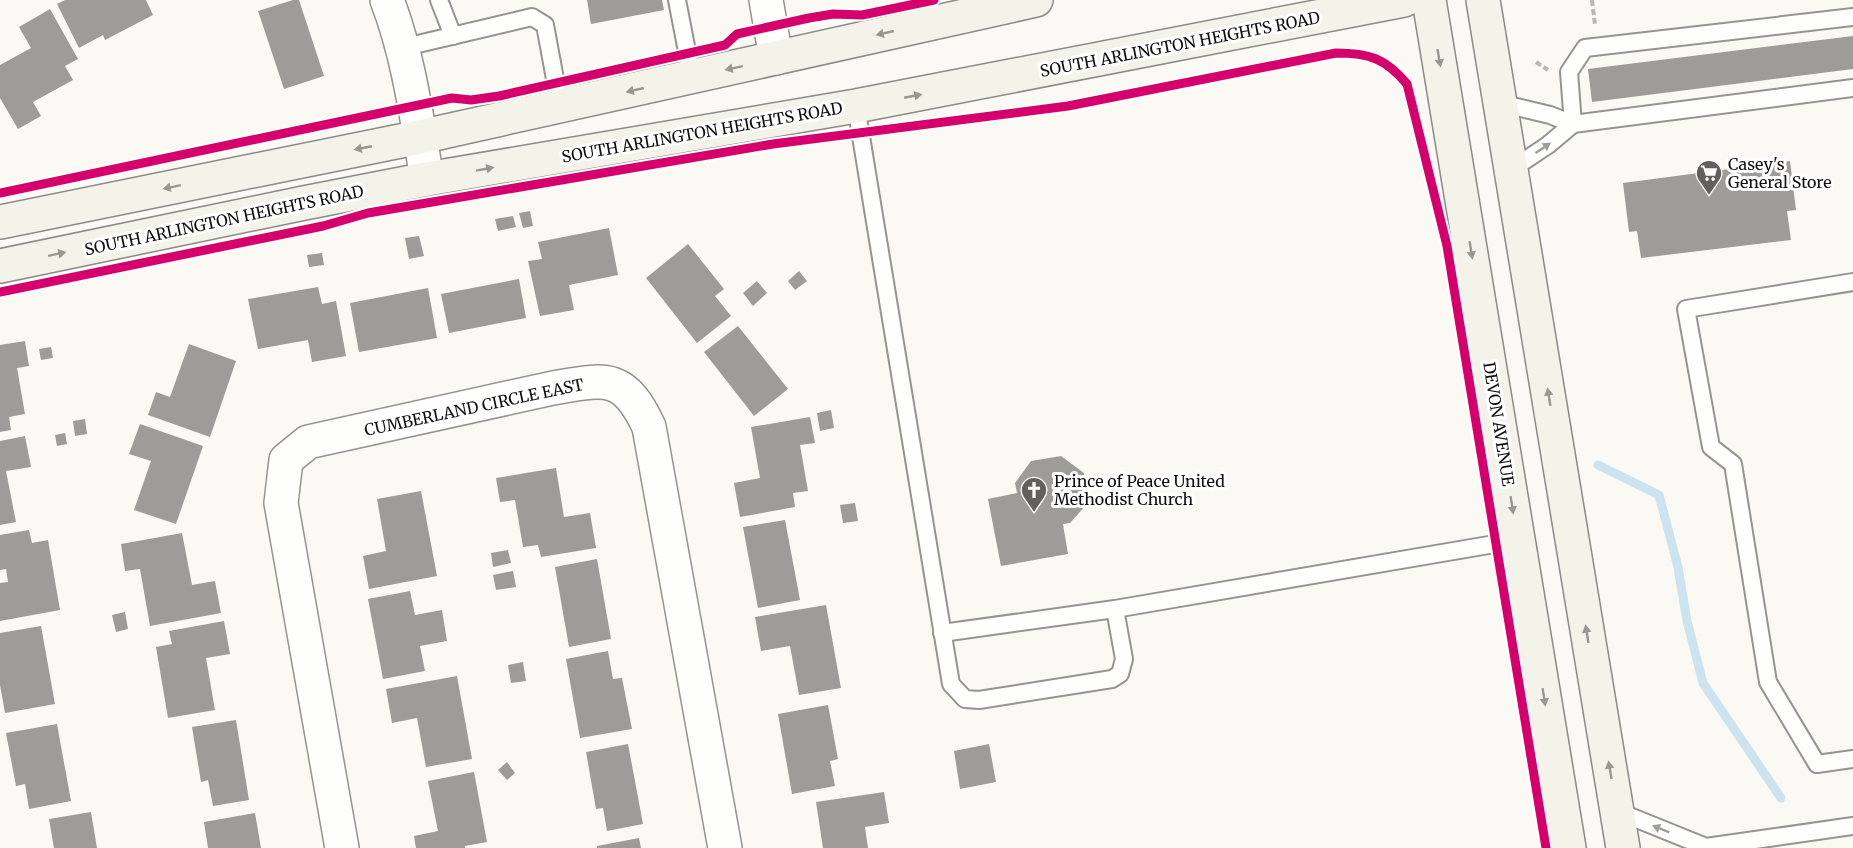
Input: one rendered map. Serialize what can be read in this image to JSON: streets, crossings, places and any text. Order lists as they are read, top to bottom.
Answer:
{
  "streets": {
    "main road": ["SOUTH ARLINGTON HEIGHTS ROAD", "DEVON AVENUE"],
    "street": ["CUMBERLAND CIRCLE EAST"]
  },
  "places": {
    "supermarket": ["Casey's General Store"],
    "church": ["Prince of Peace United Methodist Church"]
  }
}
